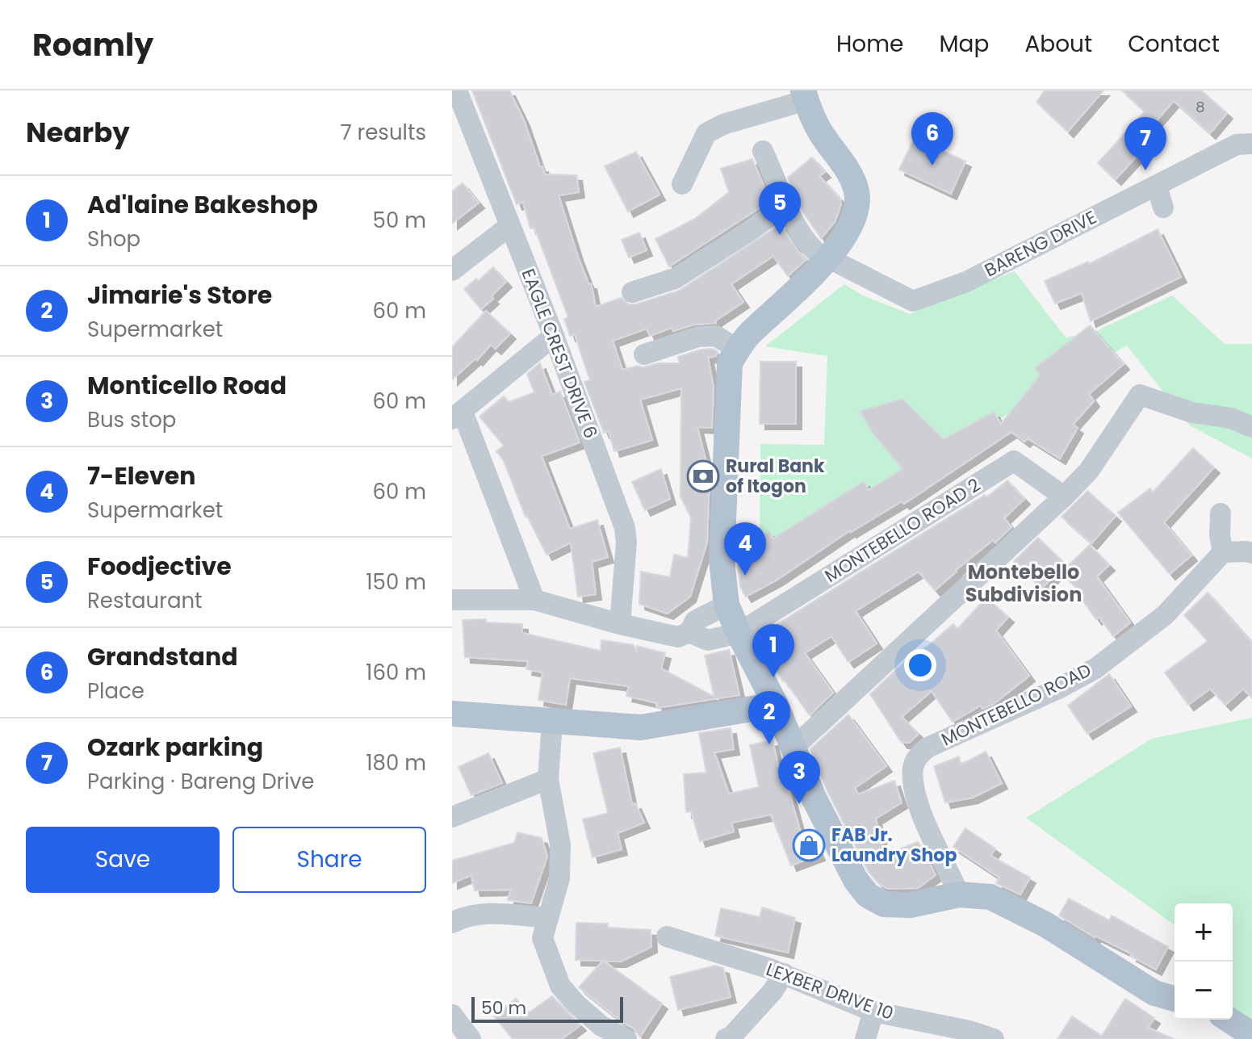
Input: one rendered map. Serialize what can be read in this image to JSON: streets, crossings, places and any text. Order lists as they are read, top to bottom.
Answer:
{
  "streets": {
    "street": [
      "BARENG DRIVE",
      "EAGLE CREST DRIVE 6",
      "MONTEBELLO ROAD 2",
      "MONTEBELLO ROAD",
      "LEXBER DRIVE 10"
    ]
  },
  "districts": ["Montebello Subdivision"],
  "places": {
    "bank": ["Rural Bank of Itogon"],
    "shop": ["FAB Jr. Laundry Shop"]
  },
  "house_numbers": ["8"],
  "scale_bar": "50 m",
  "page": {
    "header": "Roamly",
    "nav": [
      "Home",
      "Map",
      "About",
      "Contact"
    ],
    "heading": ["Nearby", "7 results"],
    "pins": [
      "6",
      "7",
      "5",
      "4",
      "1",
      "2",
      "3"
    ],
    "list": [
      {
        "mark": "1",
        "name": "Ad'laine Bakeshop",
        "note": "Shop",
        "value": "50 m"
      },
      {
        "mark": "2",
        "name": "Jimarie's Store",
        "note": "Supermarket",
        "value": "60 m"
      },
      {
        "mark": "3",
        "name": "Monticello Road",
        "note": "Bus stop",
        "value": "60 m"
      },
      {
        "mark": "4",
        "name": "7-Eleven",
        "note": "Supermarket",
        "value": "60 m"
      },
      {
        "mark": "5",
        "name": "Foodjective",
        "note": "Restaurant",
        "value": "150 m"
      },
      {
        "mark": "6",
        "name": "Grandstand",
        "note": "Place",
        "value": "160 m"
      },
      {
        "mark": "7",
        "name": "Ozark parking",
        "note": "Parking · Bareng Drive",
        "value": "180 m"
      }
    ],
    "buttons": ["Save", "Share"],
    "map_buttons": ["+", "−"],
    "scale": "50 m"
  }
}
